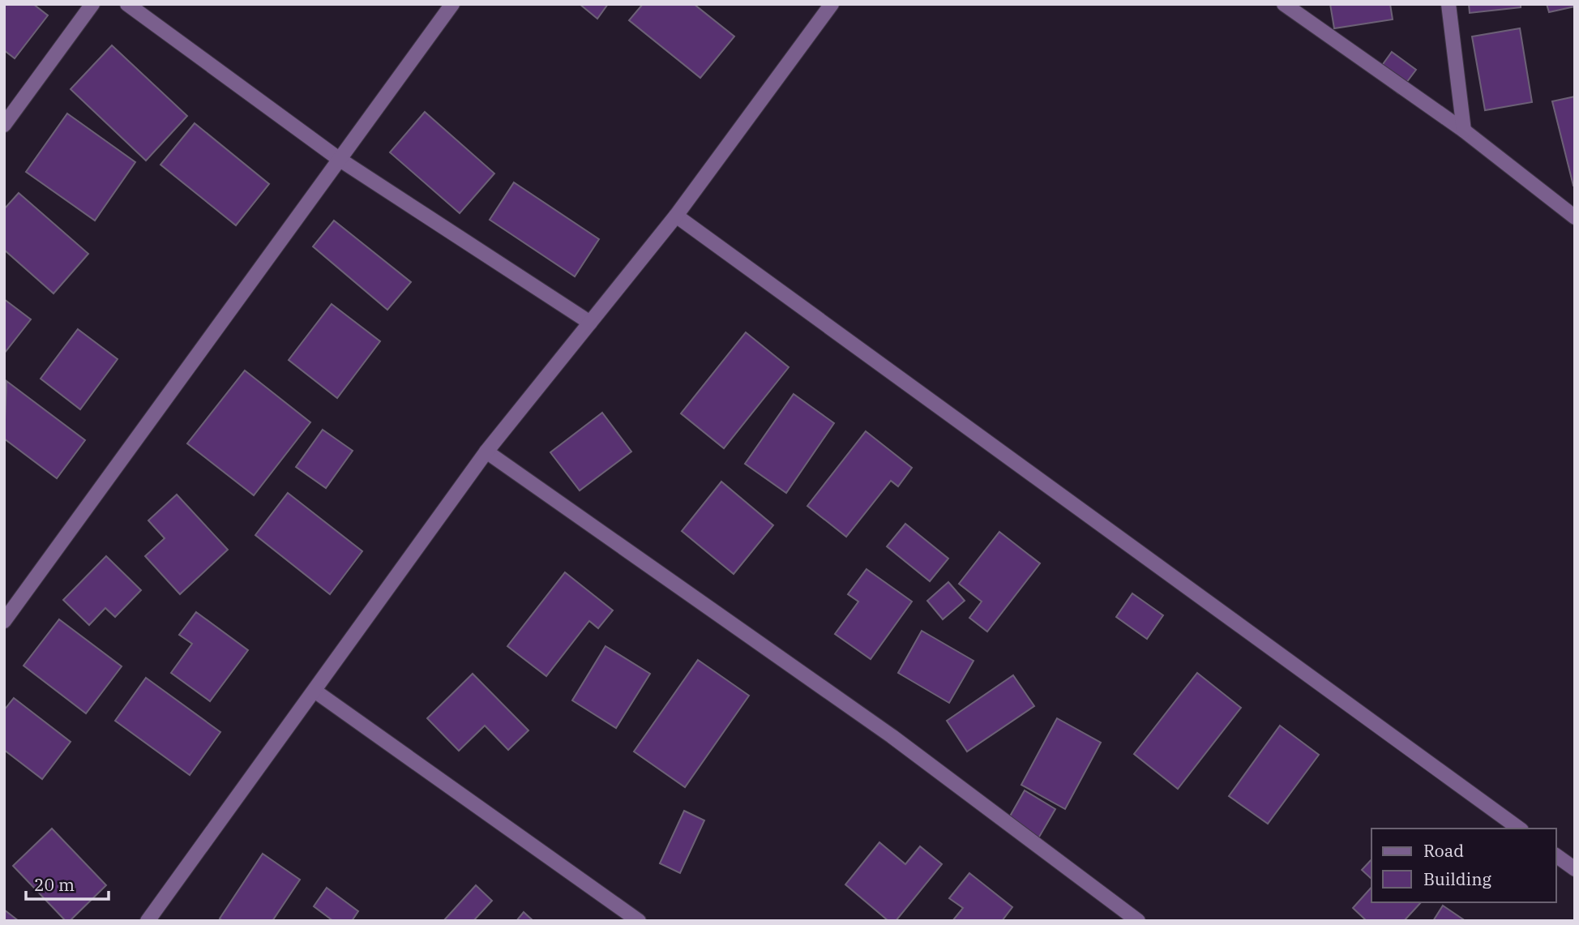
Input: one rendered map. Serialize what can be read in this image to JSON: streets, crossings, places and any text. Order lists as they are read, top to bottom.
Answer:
{
  "legend": ["Road", "Building"],
  "scale_bar": "20 m"
}
